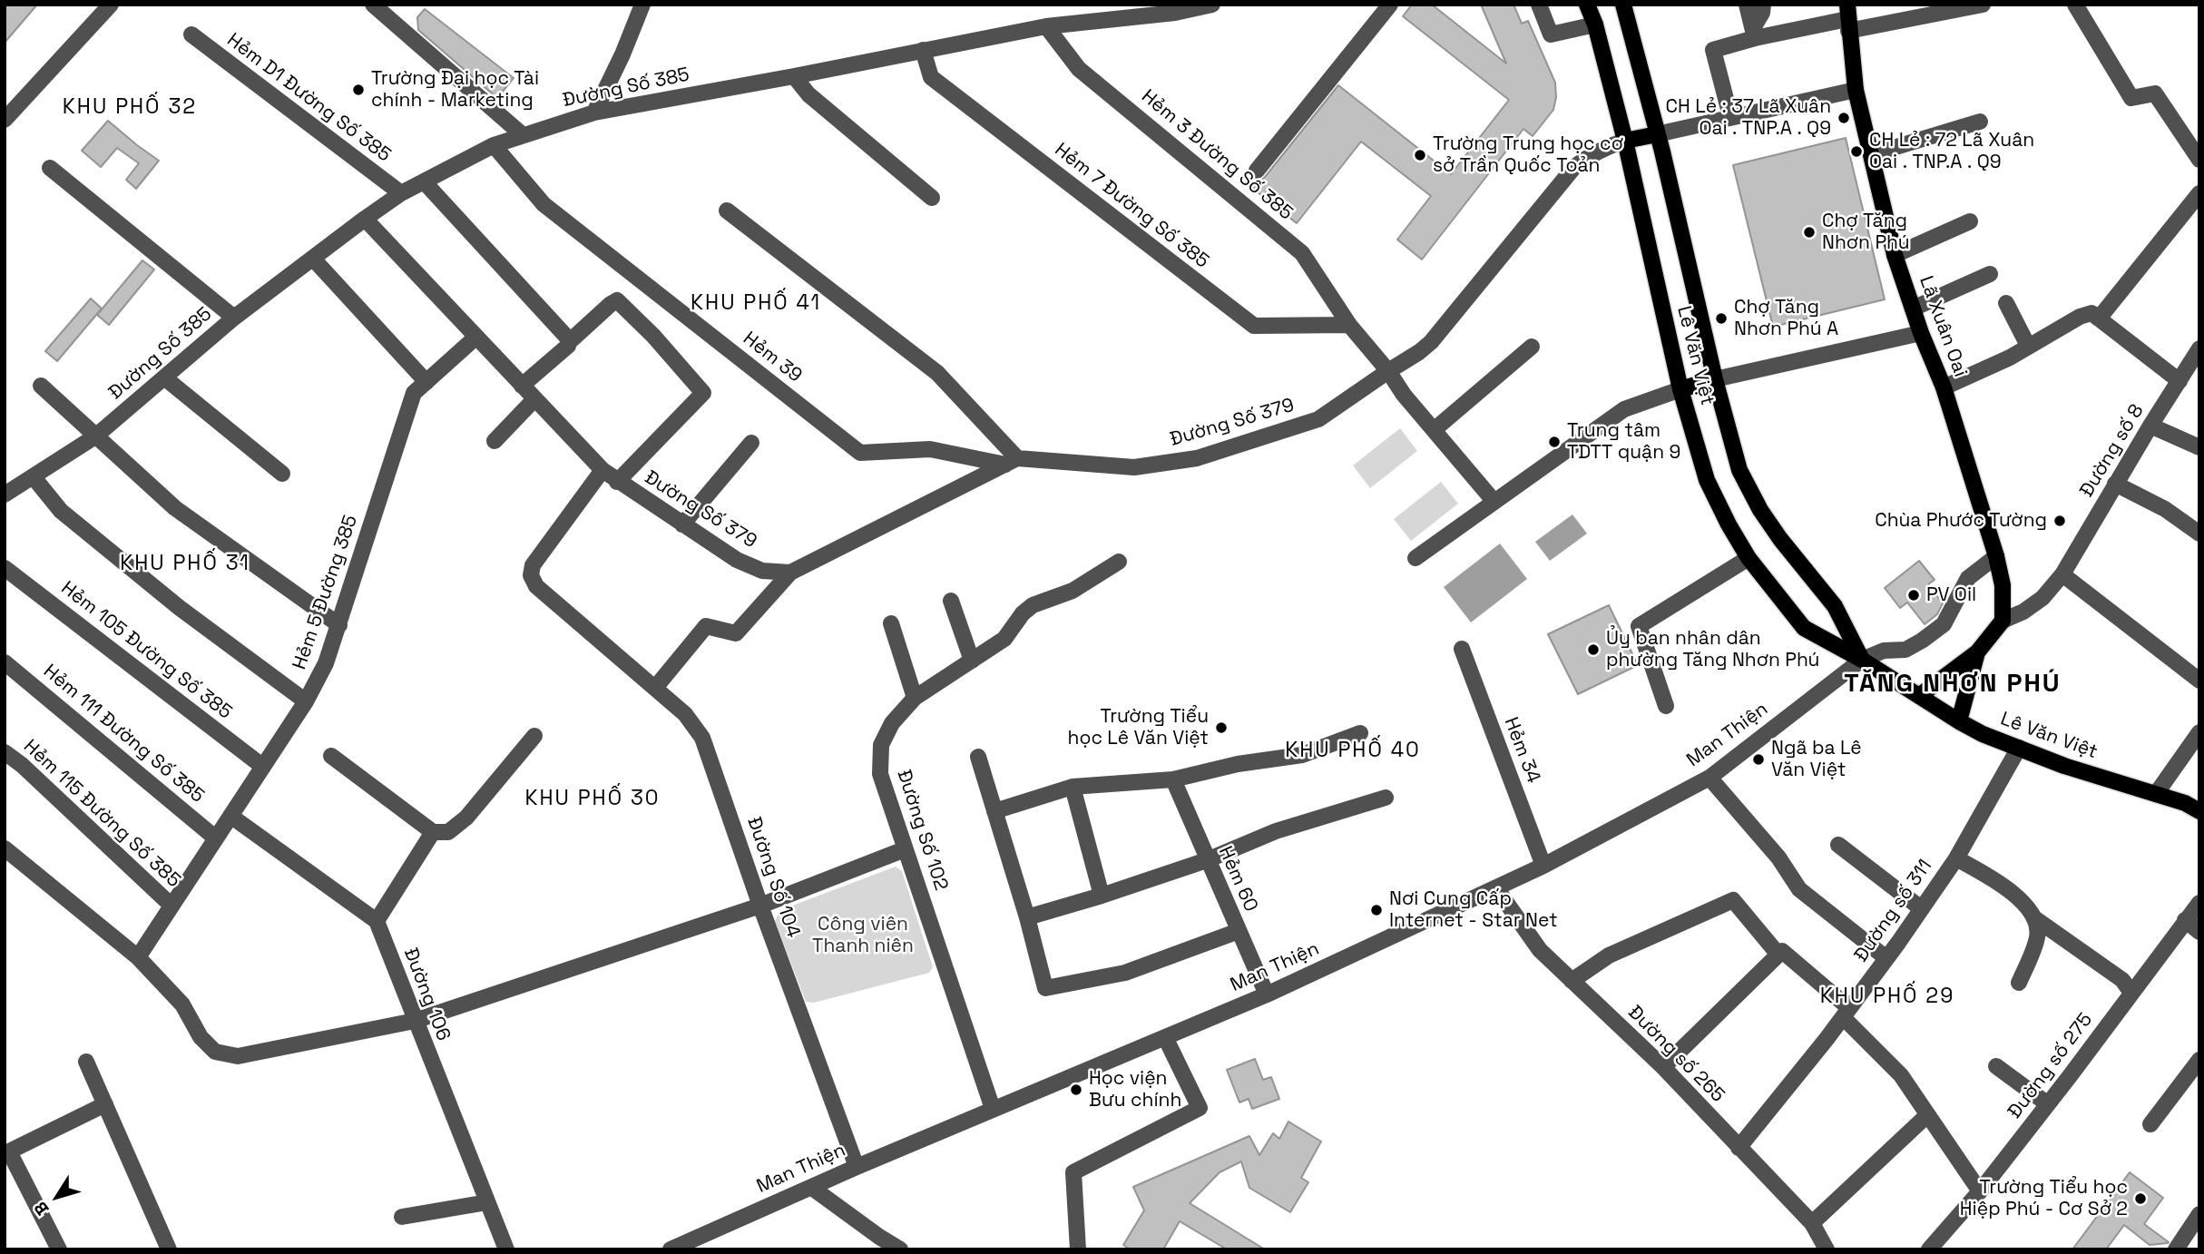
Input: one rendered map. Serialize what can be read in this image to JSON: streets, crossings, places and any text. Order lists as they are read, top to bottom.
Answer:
{
  "streets": {
    "main road": ["Lã Xuân Oai", "Lê Văn Việt"],
    "street": [
      "Đường Số 385",
      "Hẻm D1 Đường Số 385",
      "Hẻm 3 Đường Số 385",
      "Hẻm 7 Đường Số 385",
      "Hẻm 39",
      "Đường Số 379",
      "Đường số 8",
      "Hẻm 5 Đường 385",
      "Hẻm 105 Đường Số 385",
      "Hẻm 111 Đường Số 385",
      "Man Thiện",
      "Hẻm 34",
      "Hẻm 115 Đường Số 385",
      "Đường Số 102",
      "Đường Số 104",
      "Hẻm 60",
      "Đường số 311",
      "Đường 106",
      "Đường số 265",
      "Đường số 275"
    ]
  },
  "crossings": [
    ["Đường Số 385", "Hẻm D1 Đường Số 385"],
    ["Đường Số 385", "Hẻm 3 Đường Số 385"],
    ["Đường Số 385", "Hẻm 7 Đường Số 385"],
    ["Đường Số 385", "Hẻm 39"],
    ["Đường Số 385", "Đường Số 379"],
    ["Hẻm 3 Đường Số 385", "Hẻm 7 Đường Số 385"],
    ["Hẻm 3 Đường Số 385", "Đường Số 379"],
    ["Lã Xuân Oai", "Đường số 8"],
    ["Lê Văn Việt", "Đường Số 379"],
    ["Lê Văn Việt", "Man Thiện"],
    ["Lê Văn Việt", "Đường số 311"],
    ["Hẻm 39", "Đường Số 379"],
    ["Đường Số 379", "Hẻm 5 Đường 385"],
    ["Hẻm 5 Đường 385", "Hẻm 105 Đường Số 385"],
    ["Hẻm 5 Đường 385", "Hẻm 111 Đường Số 385"],
    ["Hẻm 5 Đường 385", "Hẻm 115 Đường Số 385"],
    ["Man Thiện", "Hẻm 34"],
    ["Man Thiện", "Đường Số 102"],
    ["Man Thiện", "Đường Số 104"],
    ["Man Thiện", "Hẻm 60"],
    ["Man Thiện", "Đường số 265"],
    ["Đường số 311", "Đường số 265"]
  ],
  "districts": [
    "KHU PHỐ 32",
    "KHU PHỐ 41",
    "KHU PHỐ 31",
    "TĂNG NHƠN PHÚ",
    "KHU PHỐ 40",
    "KHU PHỐ 30",
    "KHU PHỐ 29"
  ],
  "parks": ["Công viên Thanh niên"],
  "places": [
    "Trường Đại học Tài chính - Marketing",
    "CH Lẻ : 37 Lã Xuân Oai . TNP.A . Q9",
    "CH Lẻ : 72 Lã Xuân Oai . TNP.A . Q9",
    "Trường Trung học cơ sở Trần Quốc Toản",
    "Chợ Tăng Nhơn Phú",
    "Chợ Tăng Nhơn Phú A",
    "Trung tâm TDTT quận 9",
    "Chùa Phước Tường",
    "PV Oil",
    "Ủy ban nhân dân phường Tăng Nhơn Phú",
    "Trường Tiểu học Lê Văn Việt",
    "Ngã ba Lê Văn Việt",
    "Nơi Cung Cấp Internet - Star Net",
    "Học viện Bưu chính",
    "Trường Tiểu học Hiệp Phú - Cơ Sở 2"
  ],
  "north": "bottom left"
}
